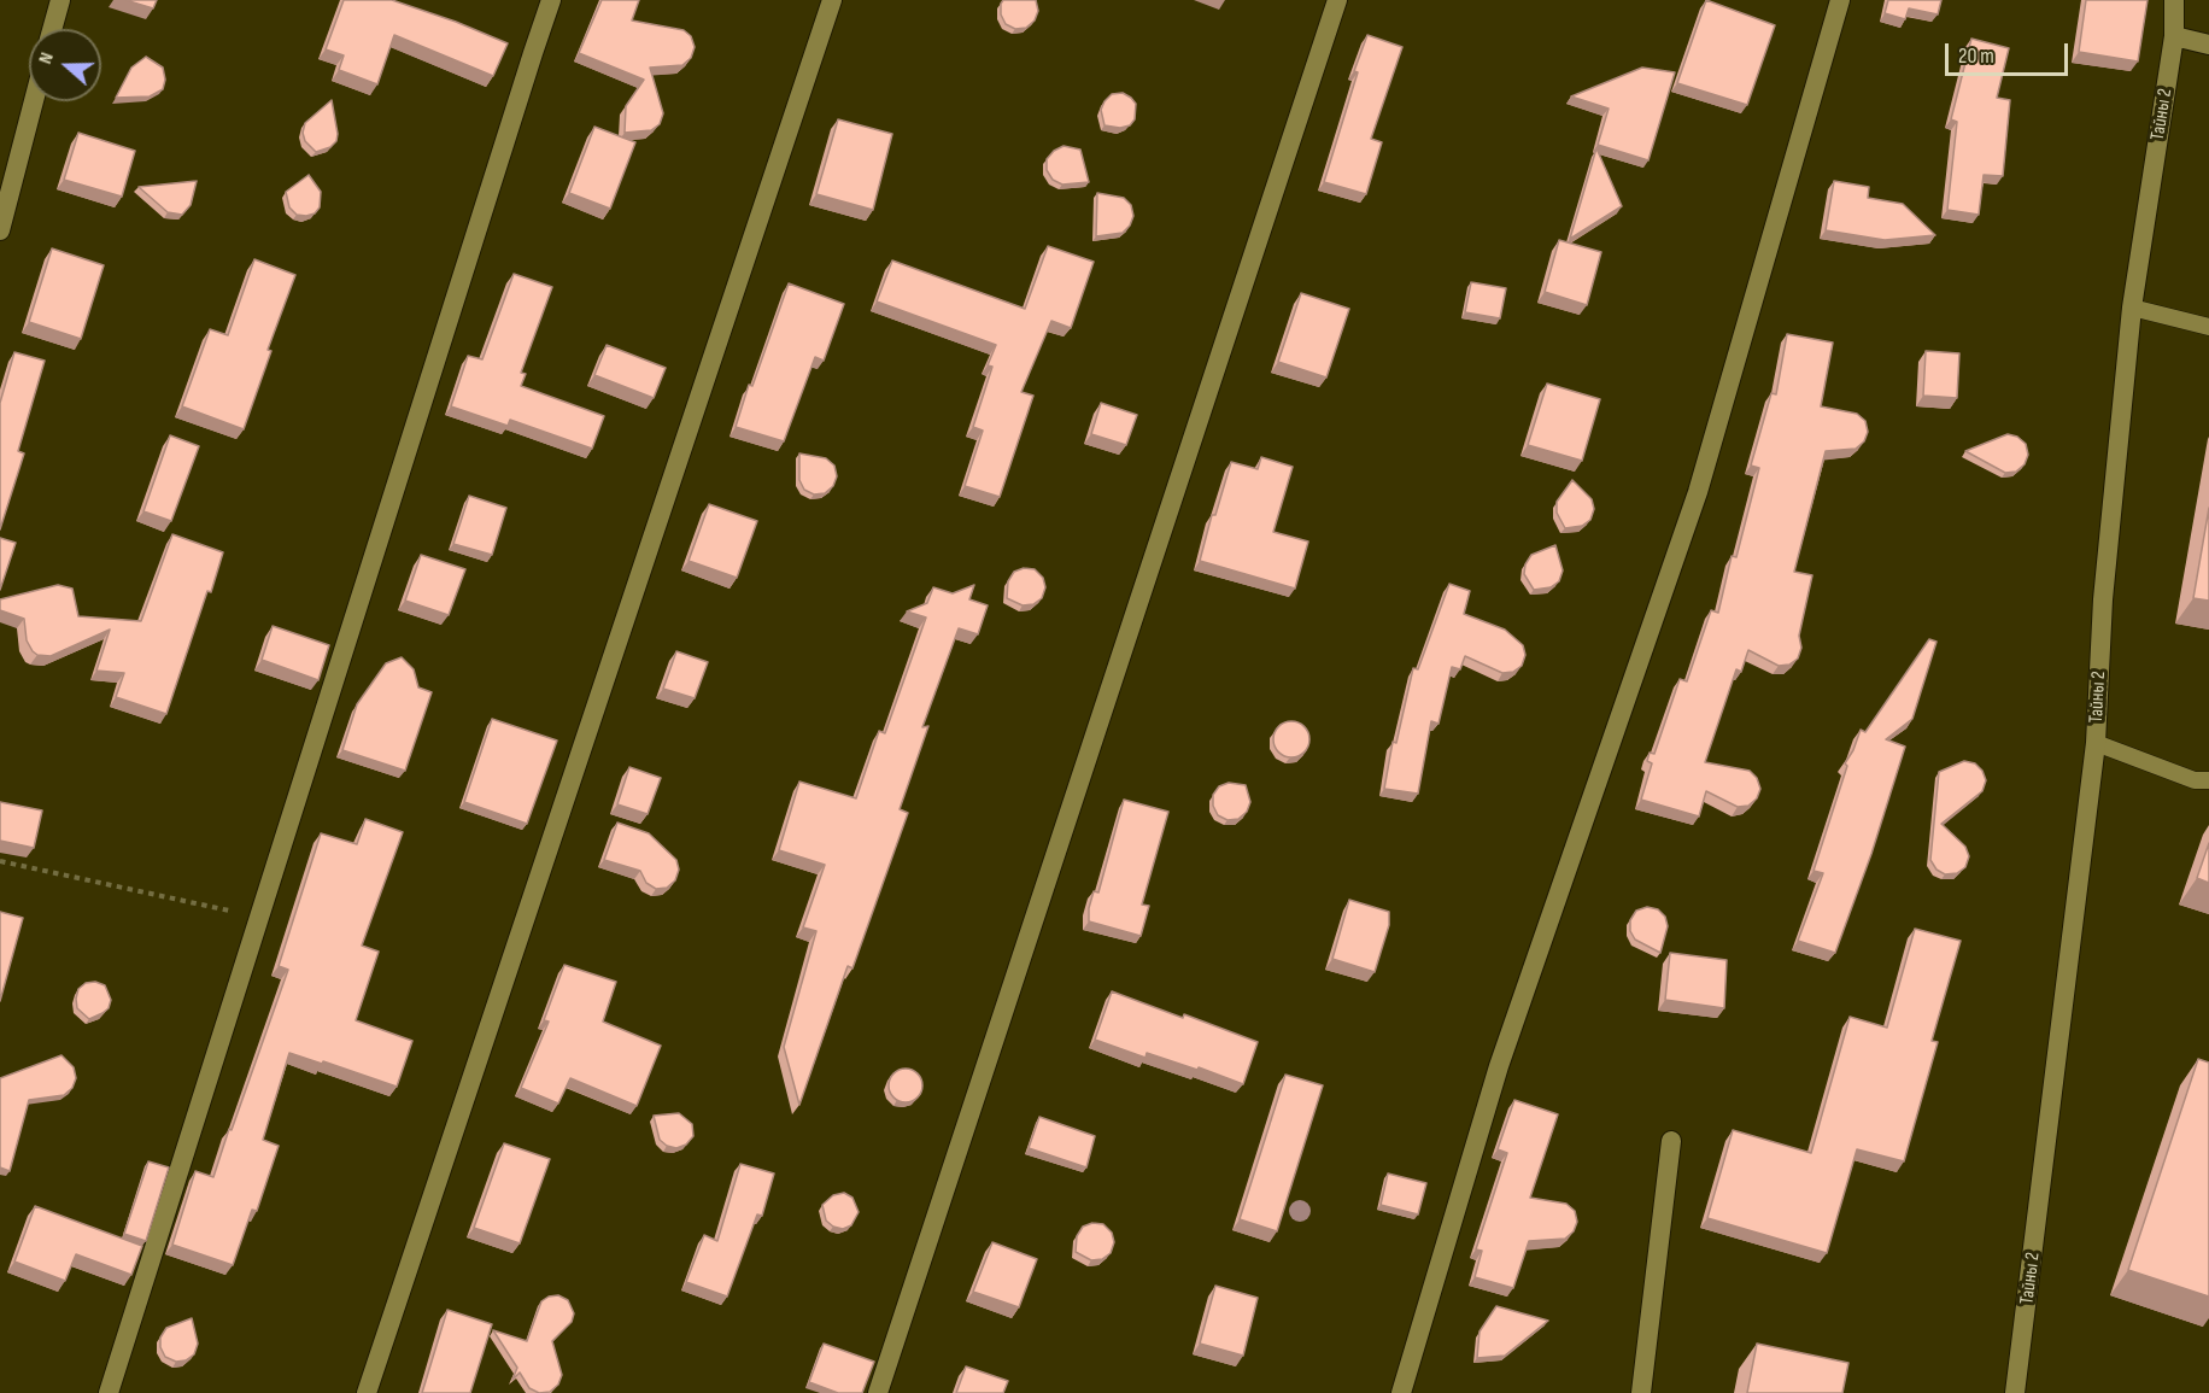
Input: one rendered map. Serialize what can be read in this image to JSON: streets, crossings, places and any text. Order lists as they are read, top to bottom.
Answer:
{
  "streets": {
    "street": ["Тайны 2"]
  },
  "scale_bar": "20 m",
  "north": "left"
}
